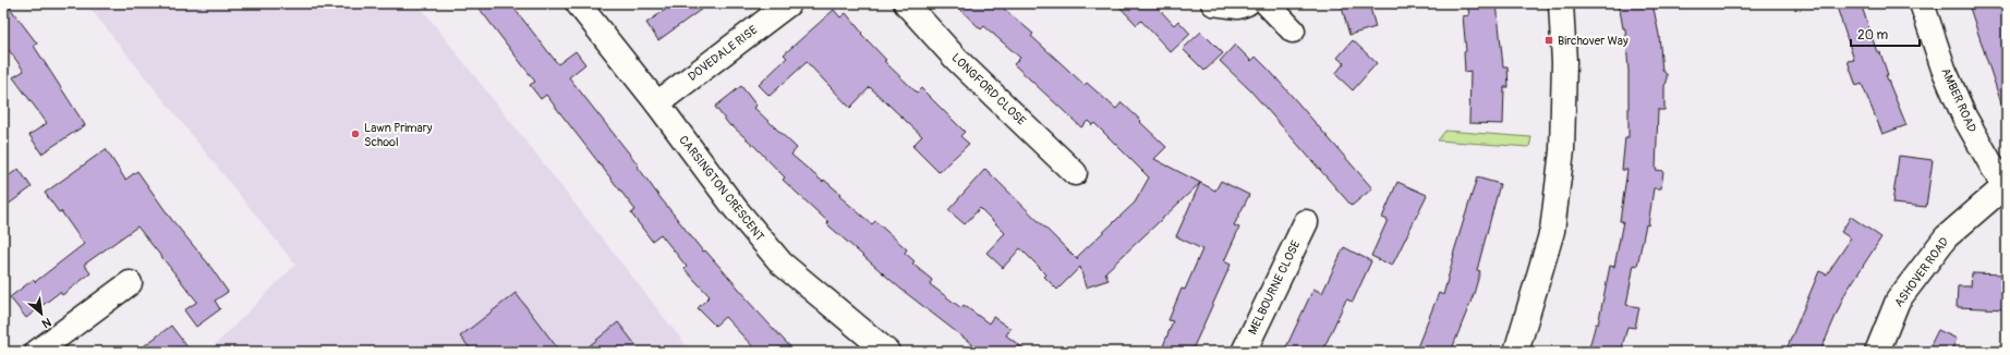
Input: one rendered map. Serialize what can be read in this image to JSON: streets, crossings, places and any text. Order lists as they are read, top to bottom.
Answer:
{
  "streets": {
    "street": [
      "DOVEDALE RISE",
      "LONGFORD CLOSE",
      "AMBER ROAD",
      "CARSINGTON CRESCENT",
      "ASHOVER ROAD",
      "MELBOURNE CLOSE"
    ]
  },
  "crossings": [
    ["DOVEDALE RISE", "CARSINGTON CRESCENT"],
    ["AMBER ROAD", "ASHOVER ROAD"]
  ],
  "places": {
    "transit": ["Birchover Way"],
    "other": ["Lawn Primary School"]
  },
  "scale_bar": "20 m",
  "north": "bottom right"
}
